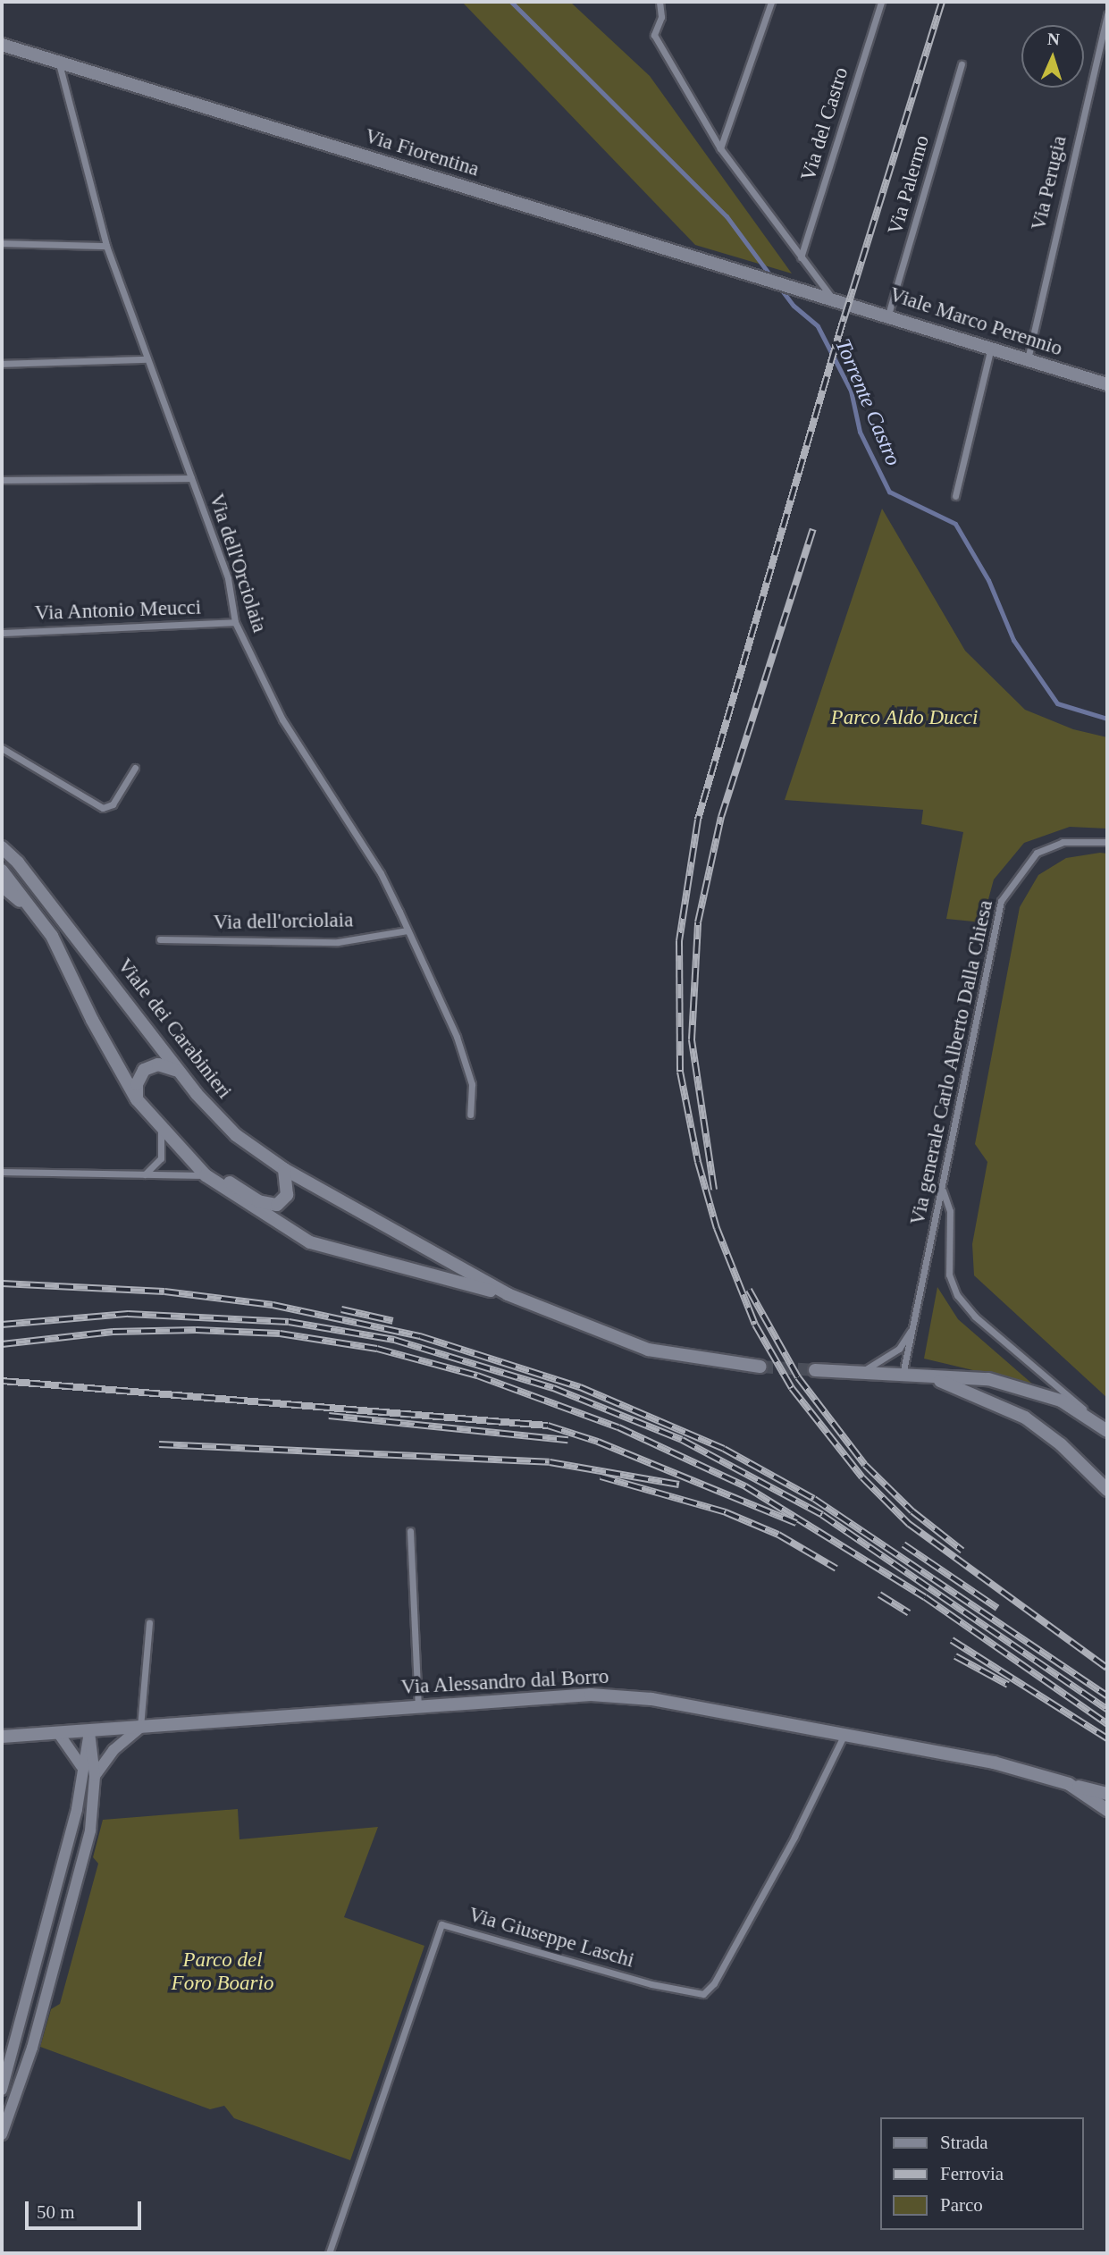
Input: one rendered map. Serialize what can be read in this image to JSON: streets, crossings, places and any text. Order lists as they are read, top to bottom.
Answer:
{
  "streets": {
    "main road": [
      "Via Fiorentina",
      "Viale Marco Perennio",
      "Viale dei Carabinieri",
      "Via Alessandro dal Borro"
    ],
    "street": [
      "Via del Castro",
      "Via Perugia",
      "Via Palermo",
      "Via dell'Orciolaia",
      "Via Antonio Meucci",
      "Via dell'orciolaia",
      "Via generale Carlo Alberto Dalla Chiesa",
      "Via Giuseppe Laschi"
    ]
  },
  "crossings": [
    ["Via Fiorentina", "Viale Marco Perennio"],
    ["Via Fiorentina", "Via dell'Orciolaia"],
    ["Via Perugia", "Viale Marco Perennio"],
    ["Via Palermo", "Viale Marco Perennio"],
    ["Via dell'Orciolaia", "Via Antonio Meucci"],
    ["Via dell'Orciolaia", "Via dell'orciolaia"],
    ["Via Alessandro dal Borro", "Via Giuseppe Laschi"]
  ],
  "water": ["Torrente Castro"],
  "parks": ["Parco Aldo Ducci", "Parco del Foro Boario"],
  "legend": ["Strada", "Ferrovia", "Parco"],
  "scale_bar": "50 m",
  "north": "top"
}
